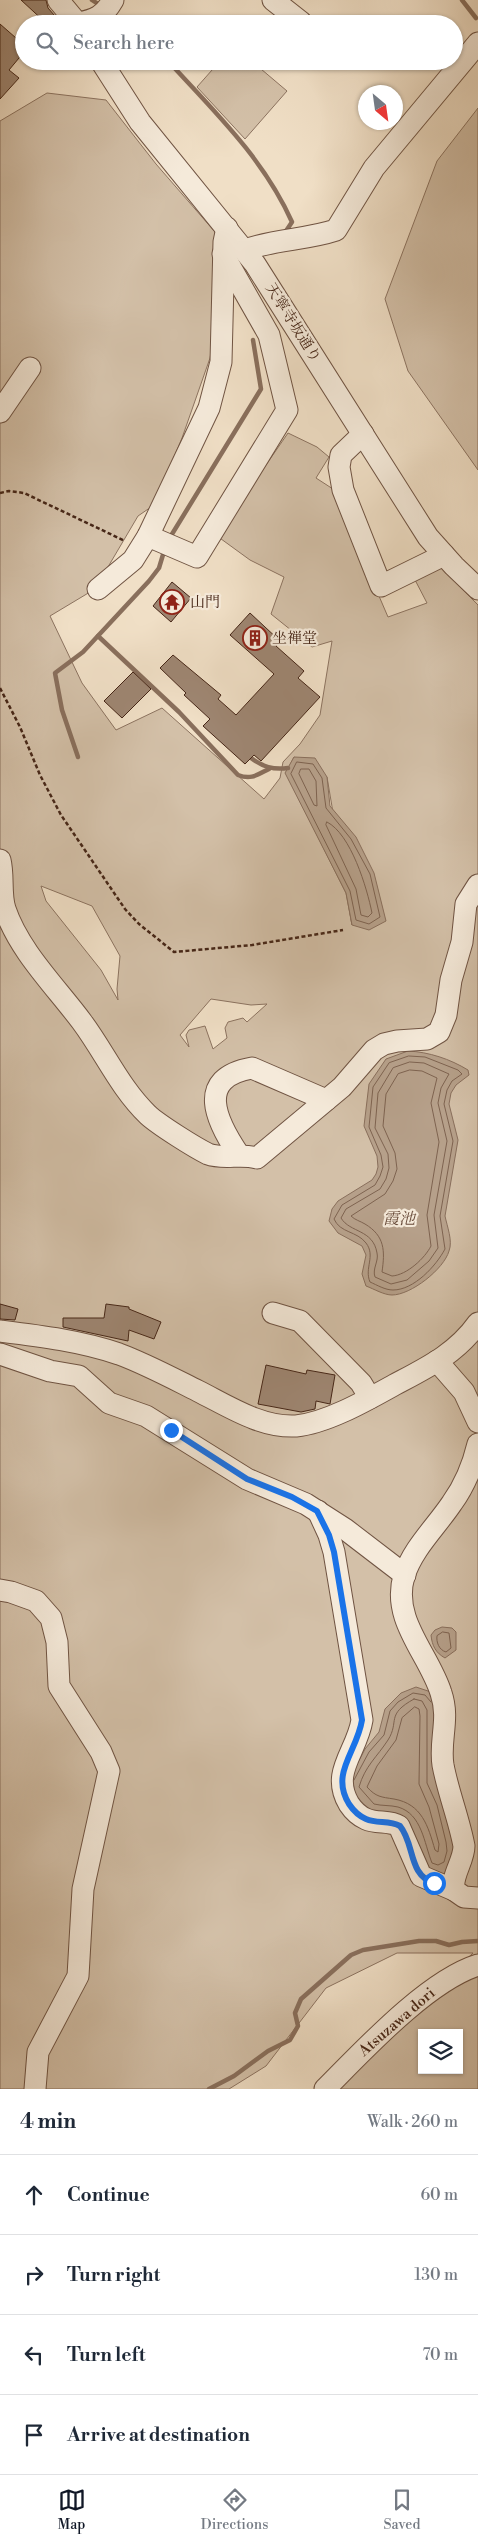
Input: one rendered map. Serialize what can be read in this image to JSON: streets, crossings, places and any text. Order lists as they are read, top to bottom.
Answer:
{
  "streets": {
    "street": ["天寧寺坂通り", "Atsuzawa dori"]
  },
  "water": ["霞池"],
  "places": {
    "temple": ["山門"],
    "building": ["坐禅堂"]
  },
  "north": "bottom right",
  "page": {
    "search": "Search here",
    "heading": ["4 min", "Walk · 260 m"],
    "list": [
      ["Continue", "60 m"],
      ["Turn right", "130 m"],
      ["Turn left", "70 m"],
      "Arrive at destination"
    ],
    "nav": ["Map", "Directions", "Saved"]
  }
}
